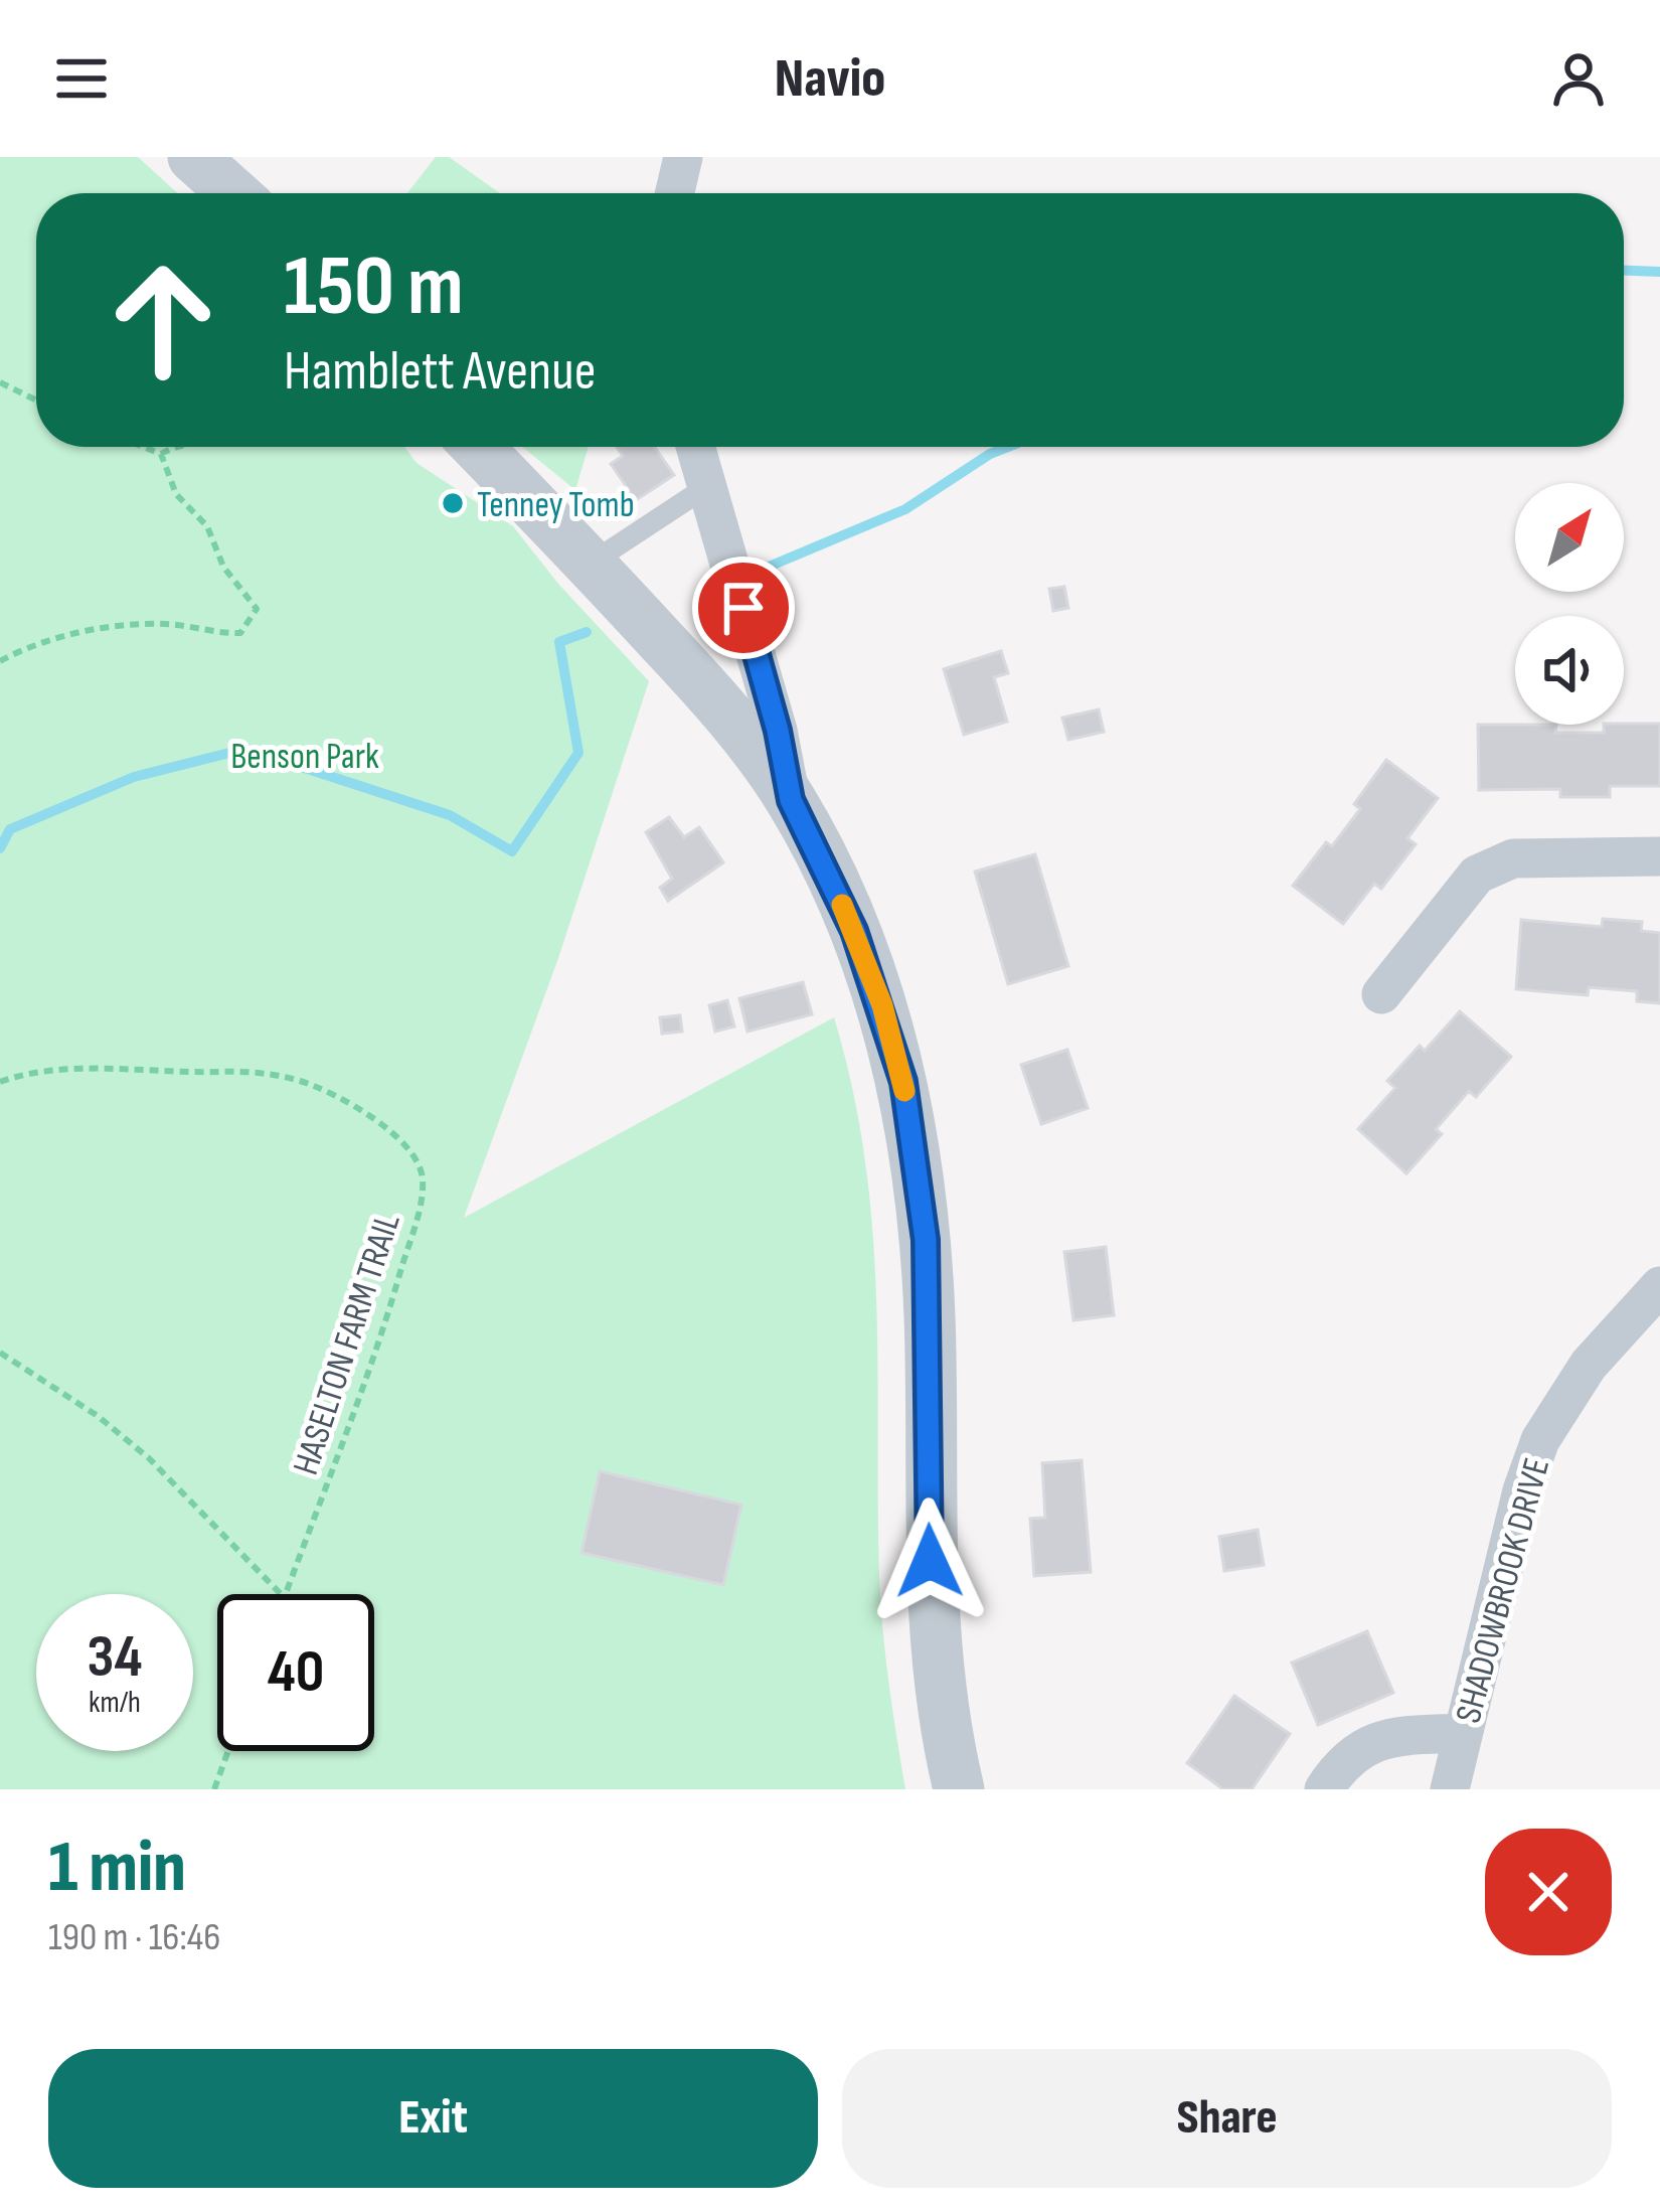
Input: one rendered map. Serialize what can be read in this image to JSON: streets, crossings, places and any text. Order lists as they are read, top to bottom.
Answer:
{
  "streets": {
    "street": ["SHADOWBROOK DRIVE"],
    "path": ["HASELTON FARM TRAIL"]
  },
  "parks": ["Benson Park"],
  "places": ["Tenney Tomb"],
  "north": "top right",
  "page": {
    "header": "Navio",
    "turn": ["150 m", "Hamblett Avenue"],
    "speed": "34 km/h",
    "limit": "40",
    "heading": ["1 min", "190 m · 16:46"],
    "buttons": ["Exit", "Share"]
  }
}
